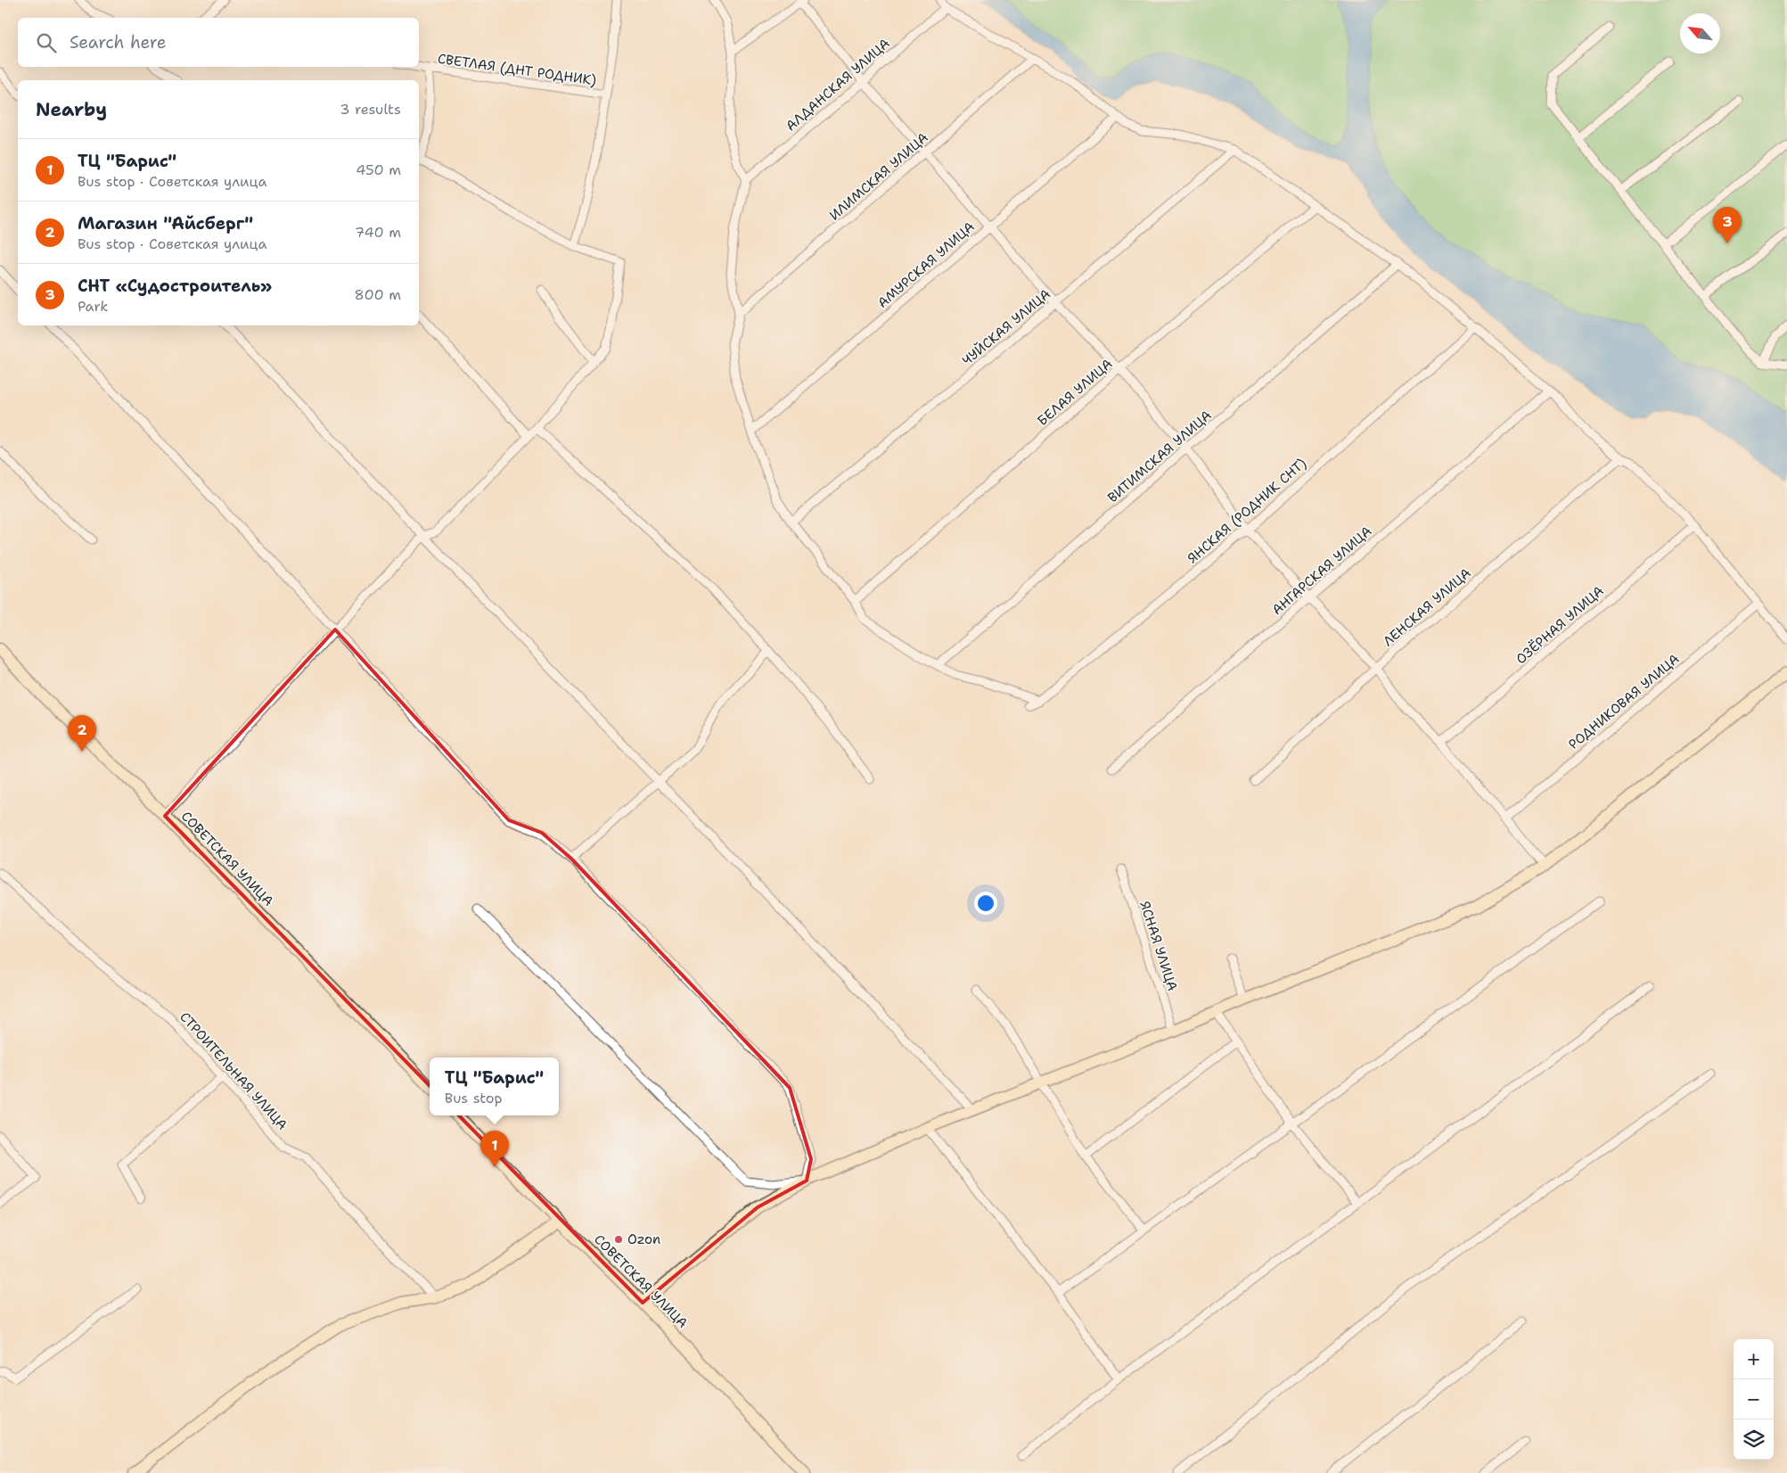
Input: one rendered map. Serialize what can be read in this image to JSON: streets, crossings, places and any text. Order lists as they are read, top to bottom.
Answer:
{
  "streets": {
    "main road": ["СОВЕТСКАЯ УЛИЦА"],
    "street": [
      "СВЕТЛАЯ (ДНТ РОДНИК)",
      "АЛДАНСКАЯ УЛИЦА",
      "ИЛИМСКАЯ УЛИЦА",
      "АМУРСКАЯ УЛИЦА",
      "ЧУЙСКАЯ УЛИЦА",
      "БЕЛАЯ УЛИЦА",
      "ВИТИМСКАЯ УЛИЦА",
      "ЯНСКАЯ (РОДНИК СНТ)",
      "АНГАРСКАЯ УЛИЦА",
      "ЛЕНСКАЯ УЛИЦА",
      "ОЗЁРНАЯ УЛИЦА",
      "РОДНИКОВАЯ УЛИЦА",
      "ЯСНАЯ УЛИЦА",
      "СТРОИТЕЛЬНАЯ УЛИЦА"
    ]
  },
  "places": ["Ozon"],
  "north": "top left",
  "page": {
    "search": "Search here",
    "heading": ["Nearby", "3 results"],
    "list": [
      {
        "mark": "1",
        "name": "ТЦ \"Барис\"",
        "note": "Bus stop · Советская улица",
        "value": "450 m"
      },
      {
        "mark": "2",
        "name": "Магазин \"Айсберг\"",
        "note": "Bus stop · Советская улица",
        "value": "740 m"
      },
      {
        "mark": "3",
        "name": "СНТ «Судостроитель»",
        "note": "Park",
        "value": "800 m"
      }
    ],
    "pins": ["3", "2", "1"],
    "popup": ["ТЦ \"Барис\"", "Bus stop"],
    "map_buttons": ["+", "−"]
  }
}
